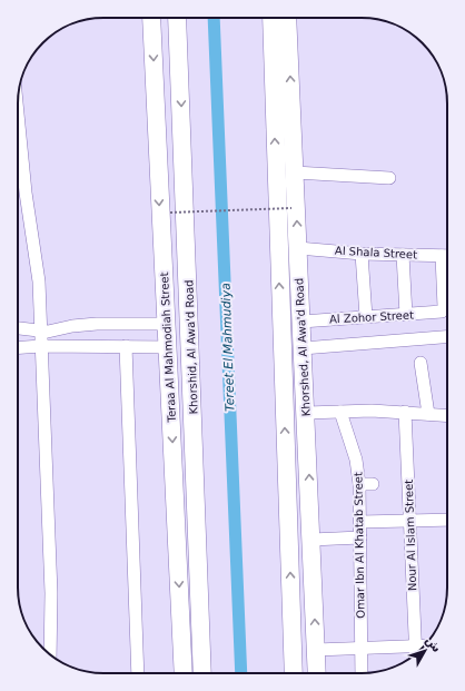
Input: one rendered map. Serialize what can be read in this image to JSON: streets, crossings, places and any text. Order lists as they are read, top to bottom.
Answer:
{
  "streets": {
    "main road": ["Teraa Al Mahmodiah Street", "Khorshid, Al Awa'd Road", "Khorshed, Al Awa'd Road"],
    "street": [
      "Al Shala Street",
      "Al Zohor Street",
      "Nour Al Islam Street",
      "Omar Ibn Al Khatab Street"
    ]
  },
  "crossings": [
    ["Al Shala Street", "Al Zohor Street"],
    ["Al Shala Street", "Khorshed, Al Awa'd Road"],
    ["Al Zohor Street", "Khorshed, Al Awa'd Road"]
  ],
  "one_way": ["Teraa Al Mahmodiah Street"],
  "water": ["Tereet El Mahmudiya"],
  "north": "top right"
}
